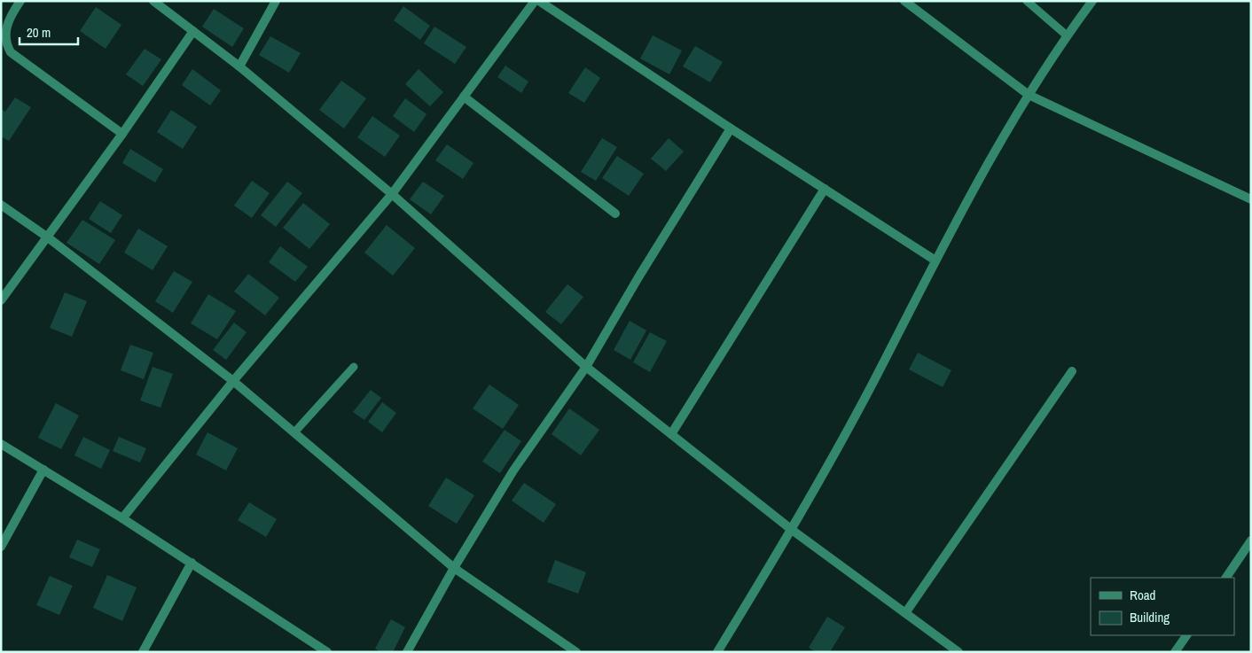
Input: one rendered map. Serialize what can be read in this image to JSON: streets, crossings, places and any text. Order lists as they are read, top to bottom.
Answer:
{
  "legend": ["Road", "Building"],
  "scale_bar": "20 m"
}
